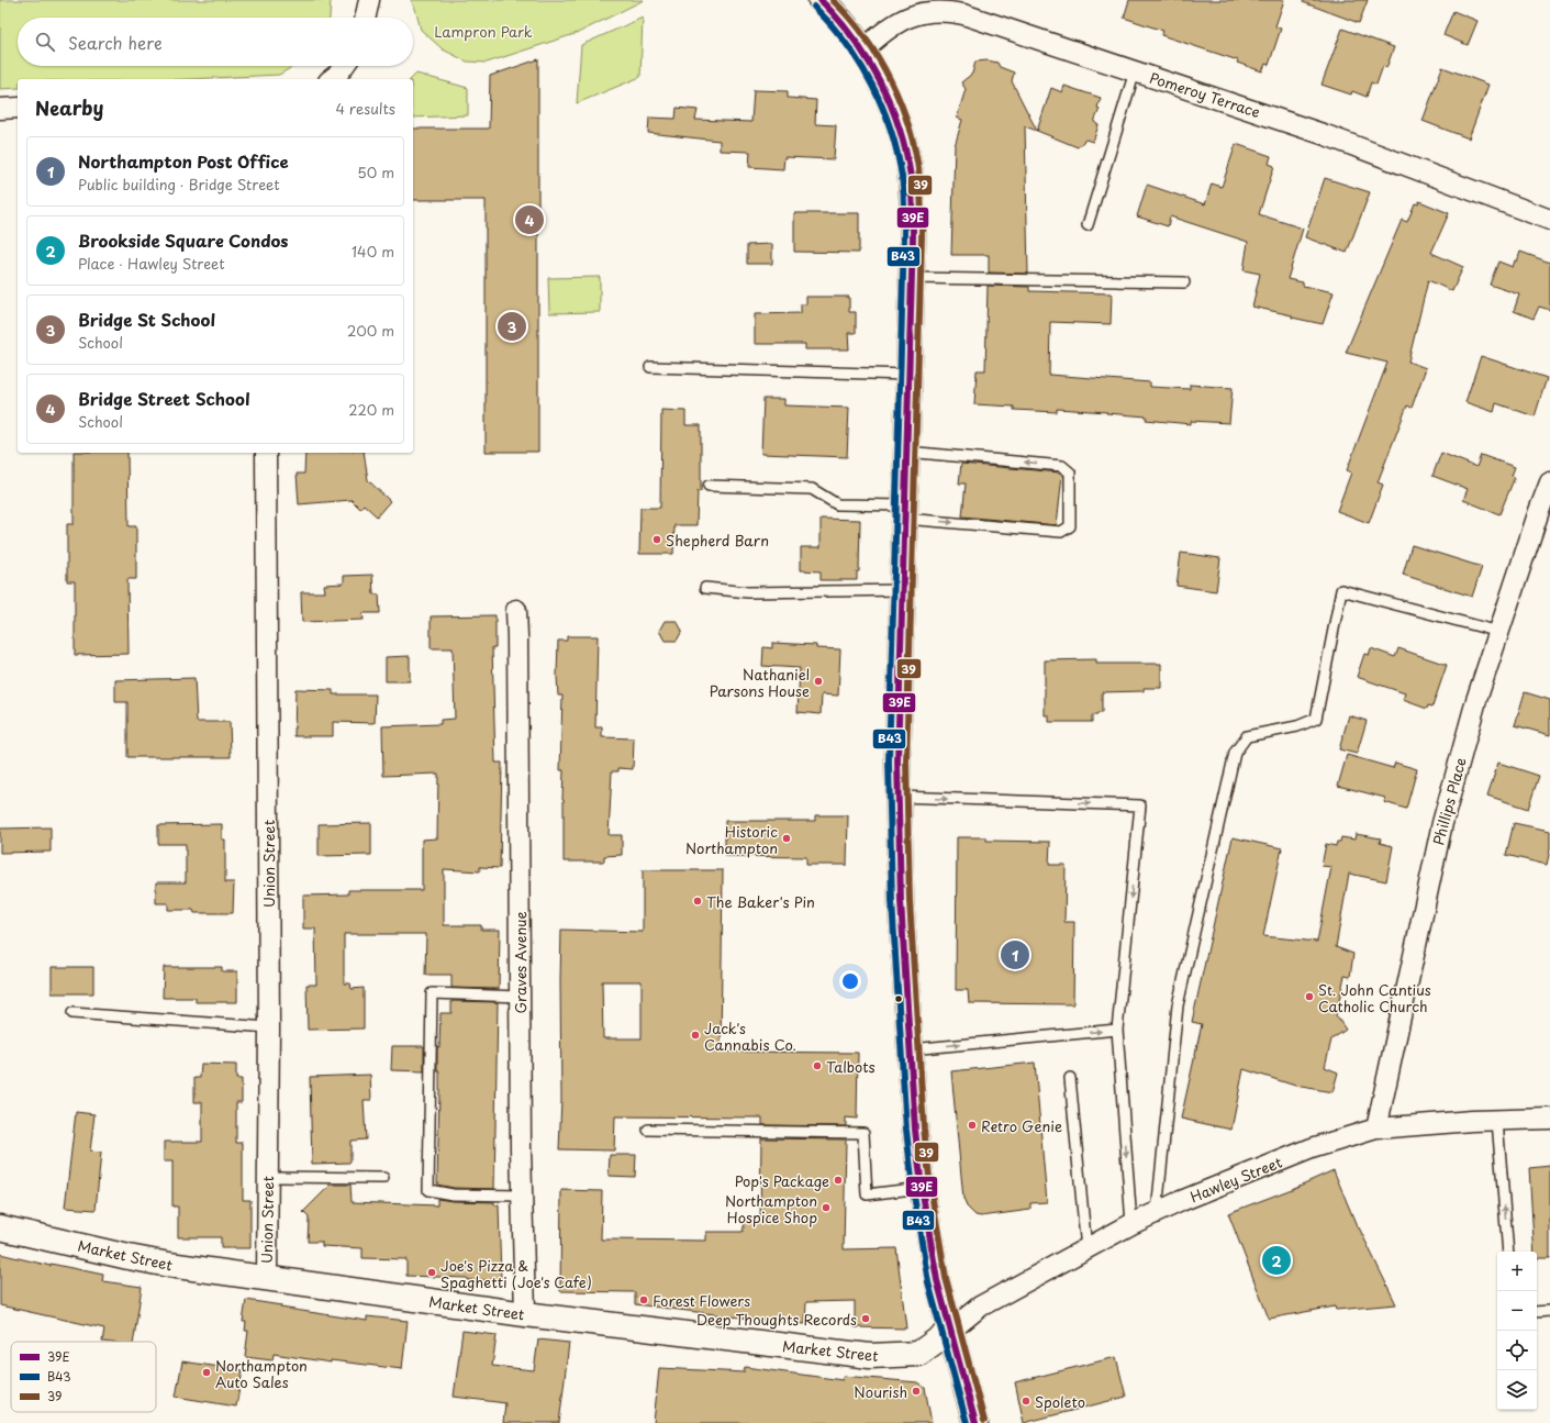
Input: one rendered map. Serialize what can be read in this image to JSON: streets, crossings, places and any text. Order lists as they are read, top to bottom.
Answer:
{
  "streets": {
    "main road": ["Market Street"],
    "street": [
      "Pomeroy Terrace",
      "Phillips Place",
      "Union Street",
      "Graves Avenue",
      "Hawley Street"
    ]
  },
  "crossings": [
    ["Phillips Place", "Hawley Street"],
    ["Union Street", "Market Street"],
    ["Graves Avenue", "Market Street"],
    ["Hawley Street", "Market Street"]
  ],
  "parks": ["Lampron Park"],
  "places": [
    "Shepherd Barn",
    "Nathaniel Parsons House",
    "Historic Northampton",
    "The Baker's Pin",
    "St. John Cantius Catholic Church",
    "Jack's Cannabis Co.",
    "Talbots",
    "Retro Genie",
    "Pop's Package",
    "Northampton Hospice Shop",
    "Joe's Pizza & Spaghetti (Joe's Cafe)",
    "Forest Flowers",
    "Deep Thoughts Records",
    "Northampton Auto Sales",
    "Nourish",
    "Spoleto"
  ],
  "lines": ["transit line 39E", "transit line 39", "transit line B43"],
  "legend": ["39E", "B43", "39"],
  "page": {
    "search": "Search here",
    "heading": ["Nearby", "4 results"],
    "list": [
      {
        "mark": "1",
        "name": "Northampton Post Office",
        "note": "Public building · Bridge Street",
        "value": "50 m"
      },
      {
        "mark": "2",
        "name": "Brookside Square Condos",
        "note": "Place · Hawley Street",
        "value": "140 m"
      },
      {
        "mark": "3",
        "name": "Bridge St School",
        "note": "School",
        "value": "200 m"
      },
      {
        "mark": "4",
        "name": "Bridge Street School",
        "note": "School",
        "value": "220 m"
      }
    ],
    "pins": [
      "4",
      "3",
      "1",
      "2"
    ],
    "map_buttons": ["+", "−"]
  }
}
